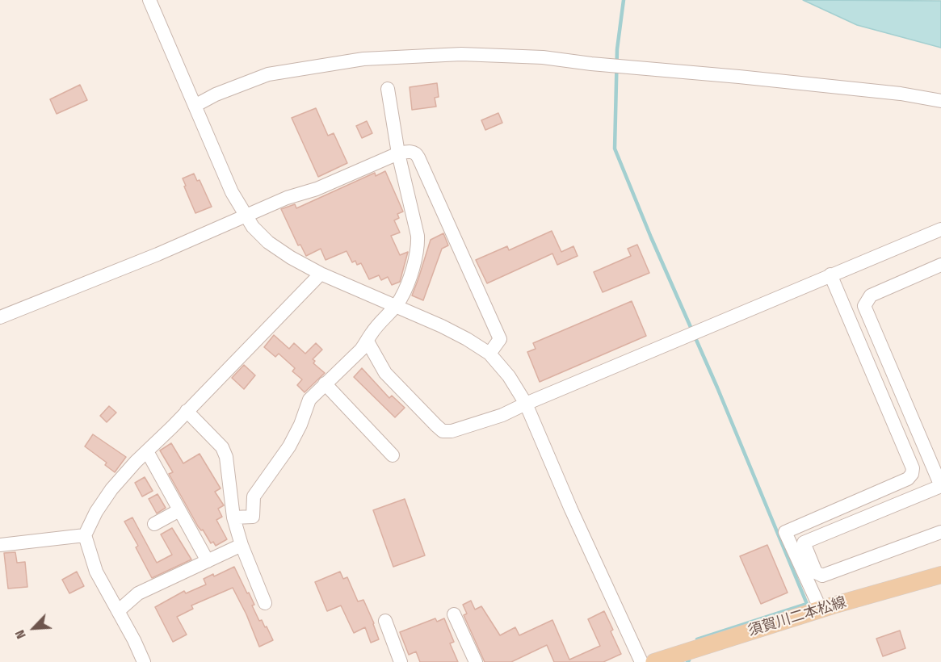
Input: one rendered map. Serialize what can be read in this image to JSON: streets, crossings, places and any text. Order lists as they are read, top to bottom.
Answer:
{
  "streets": {
    "main road": ["須賀川二本松線"]
  },
  "north": "bottom left"
}
